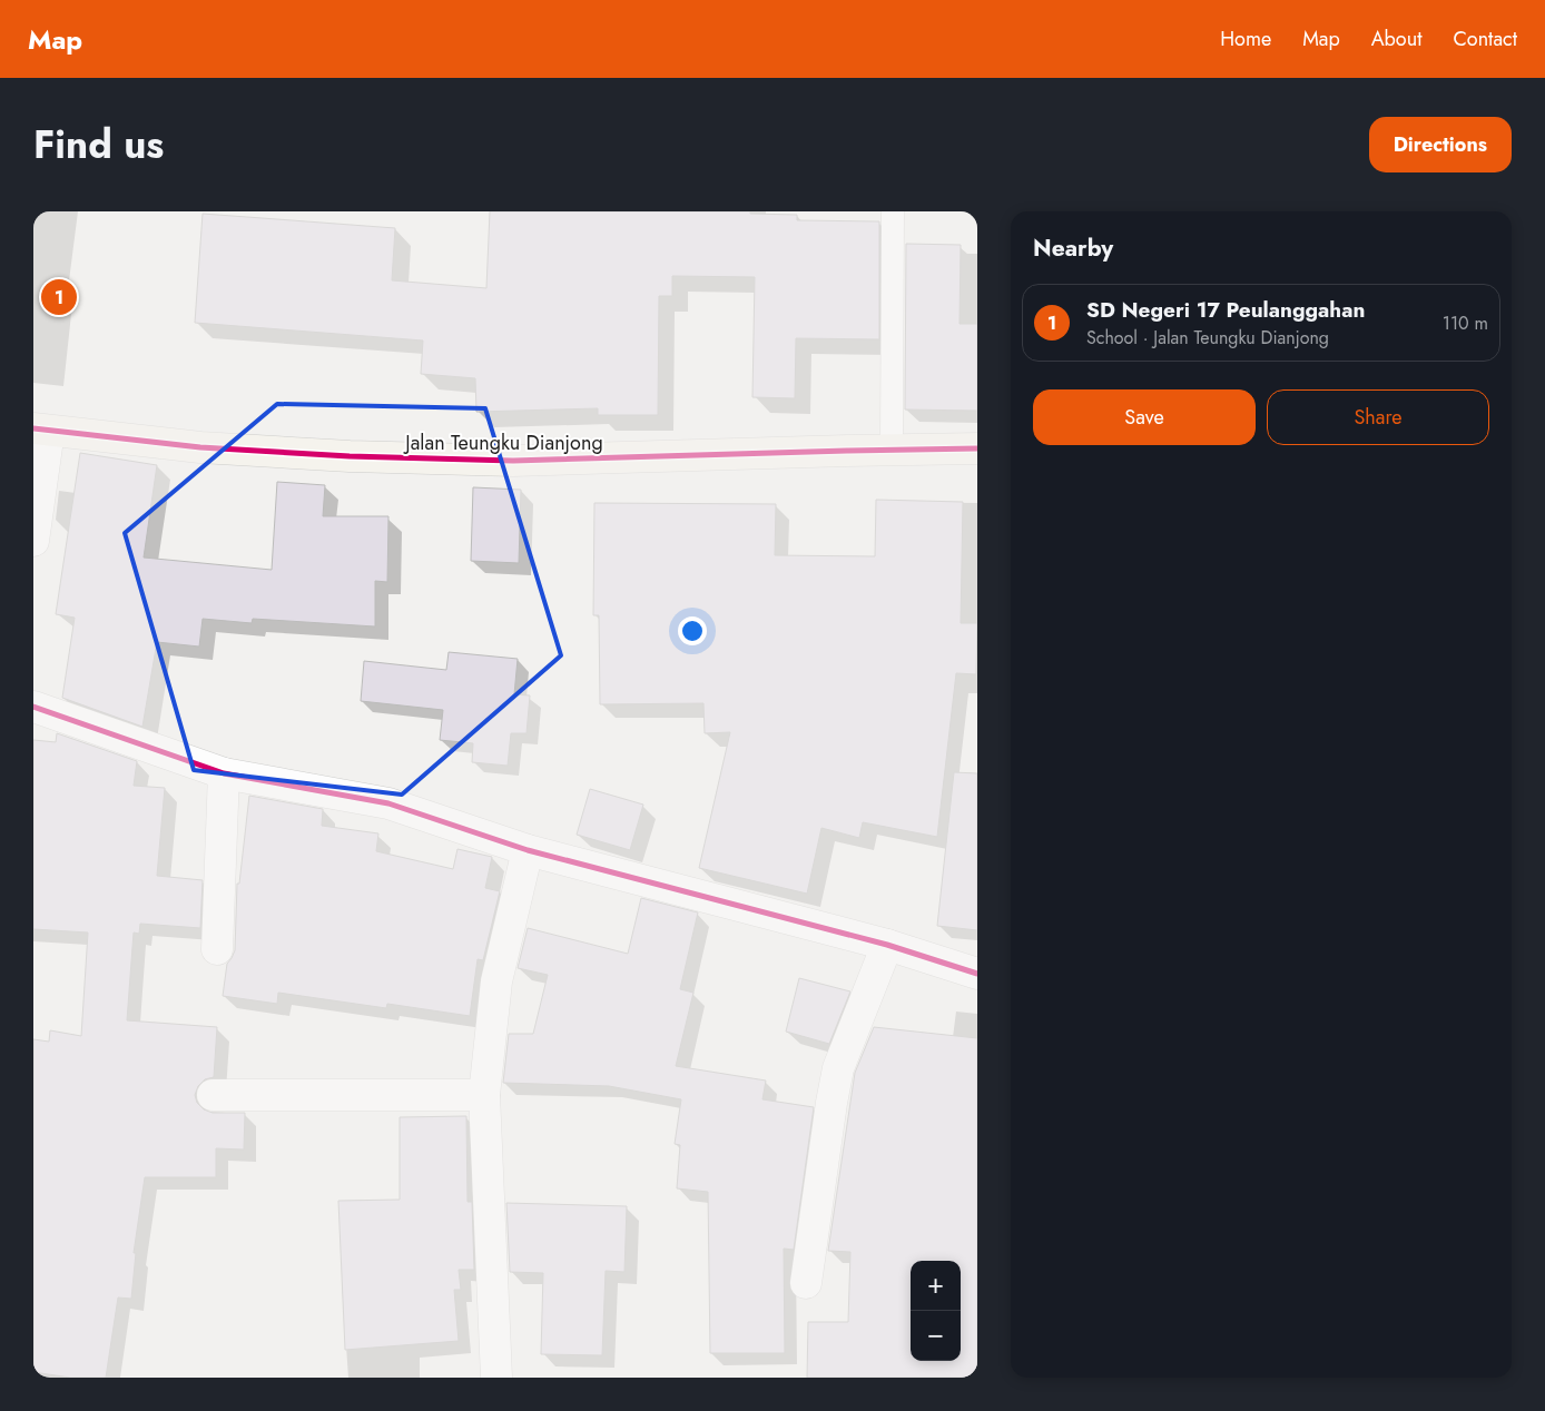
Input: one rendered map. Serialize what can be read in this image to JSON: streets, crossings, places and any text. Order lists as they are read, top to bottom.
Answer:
{
  "streets": {
    "street": ["Jalan Teungku Dianjong"]
  },
  "page": {
    "header": "Map",
    "nav": [
      "Home",
      "Map",
      "About",
      "Contact"
    ],
    "title": "Find us",
    "buttons": [
      "Directions",
      ["Save", "Share"]
    ],
    "heading": "Nearby",
    "pins": "1",
    "list": [
      {
        "mark": "1",
        "name": "SD Negeri 17 Peulanggahan",
        "note": "School · Jalan Teungku Dianjong",
        "value": "110 m"
      }
    ],
    "map_buttons": ["+", "−"]
  }
}
